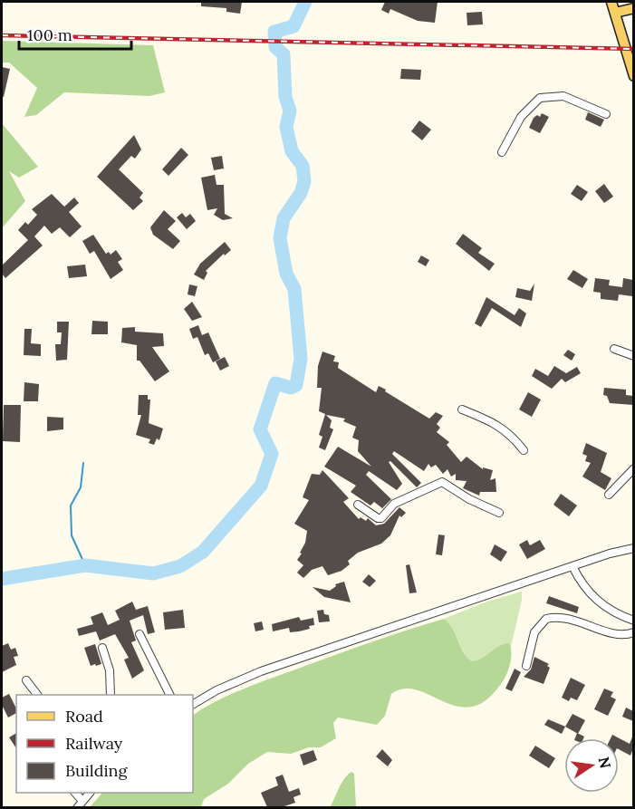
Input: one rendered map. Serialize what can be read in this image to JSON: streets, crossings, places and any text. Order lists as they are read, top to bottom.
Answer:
{
  "legend": ["Road", "Railway", "Building"],
  "scale_bar": "100 m",
  "north": "right"
}
